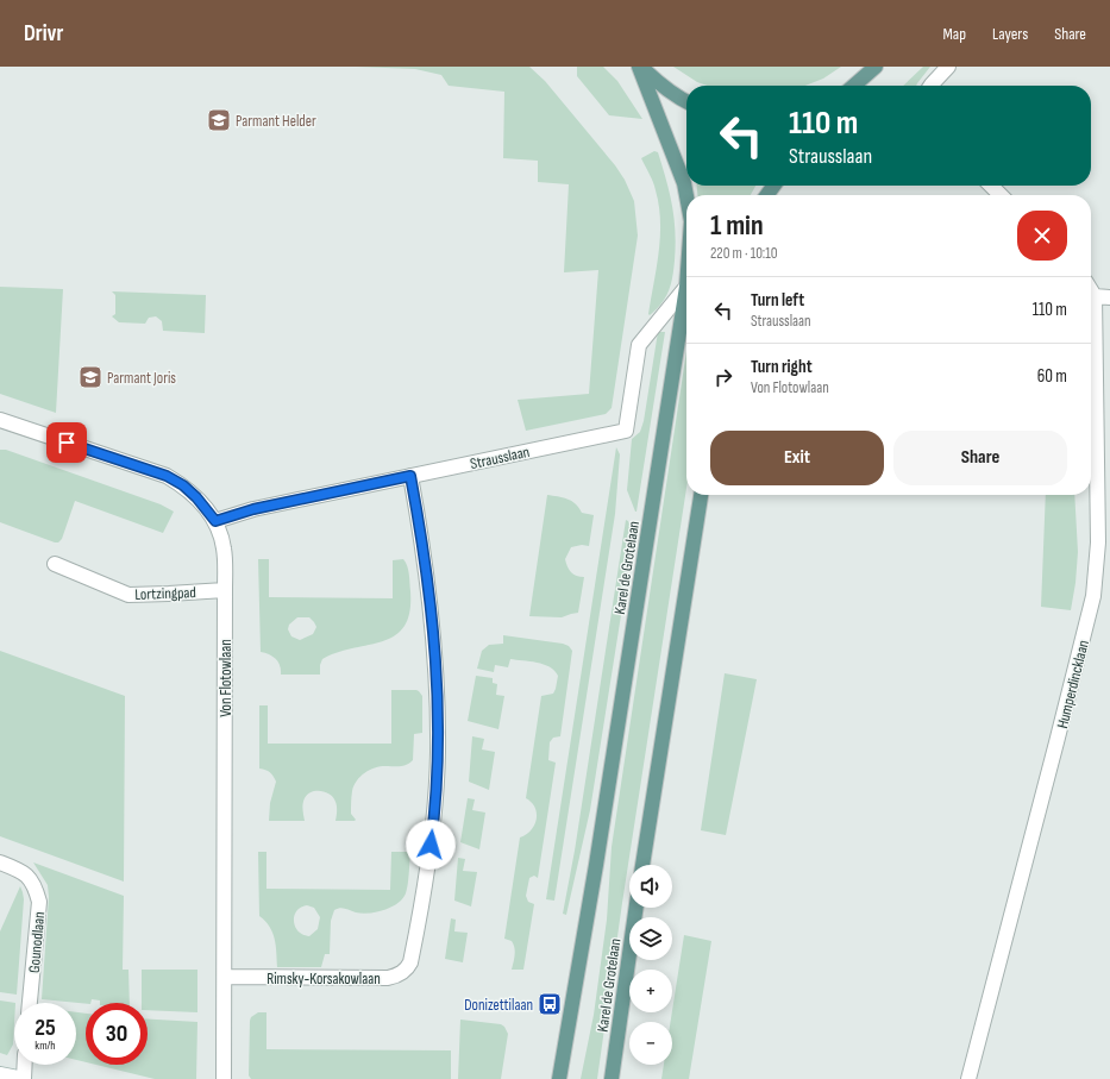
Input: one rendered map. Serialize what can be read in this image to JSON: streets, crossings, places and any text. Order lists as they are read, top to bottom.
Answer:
{
  "streets": {
    "main road": ["Karel de Grotelaan"],
    "street": [
      "Strausslaan",
      "Lortzingpad",
      "Von Flotowlaan",
      "Humperdincklaan",
      "Gounodlaan",
      "Rimsky-Korsakowlaan"
    ]
  },
  "crossings": [
    ["Strausslaan", "Karel de Grotelaan"],
    ["Strausslaan", "Von Flotowlaan"],
    ["Strausslaan", "Rimsky-Korsakowlaan"],
    ["Lortzingpad", "Von Flotowlaan"],
    ["Von Flotowlaan", "Rimsky-Korsakowlaan"]
  ],
  "places": {
    "school or university": ["Parmant Helder", "Parmant Joris"],
    "bus stop": ["Donizettilaan"]
  },
  "page": {
    "header": "Drivr",
    "nav": ["Map", "Layers", "Share"],
    "turn": ["110 m", "Strausslaan"],
    "heading": ["1 min", "220 m · 10:10"],
    "list": [
      {
        "name": "Turn left",
        "note": "Strausslaan",
        "value": "110 m"
      },
      {
        "name": "Turn right",
        "note": "Von Flotowlaan",
        "value": "60 m"
      }
    ],
    "buttons": ["Exit", "Share"],
    "map_buttons": ["+", "−"],
    "speed": "25 km/h",
    "limit": "30"
  }
}
